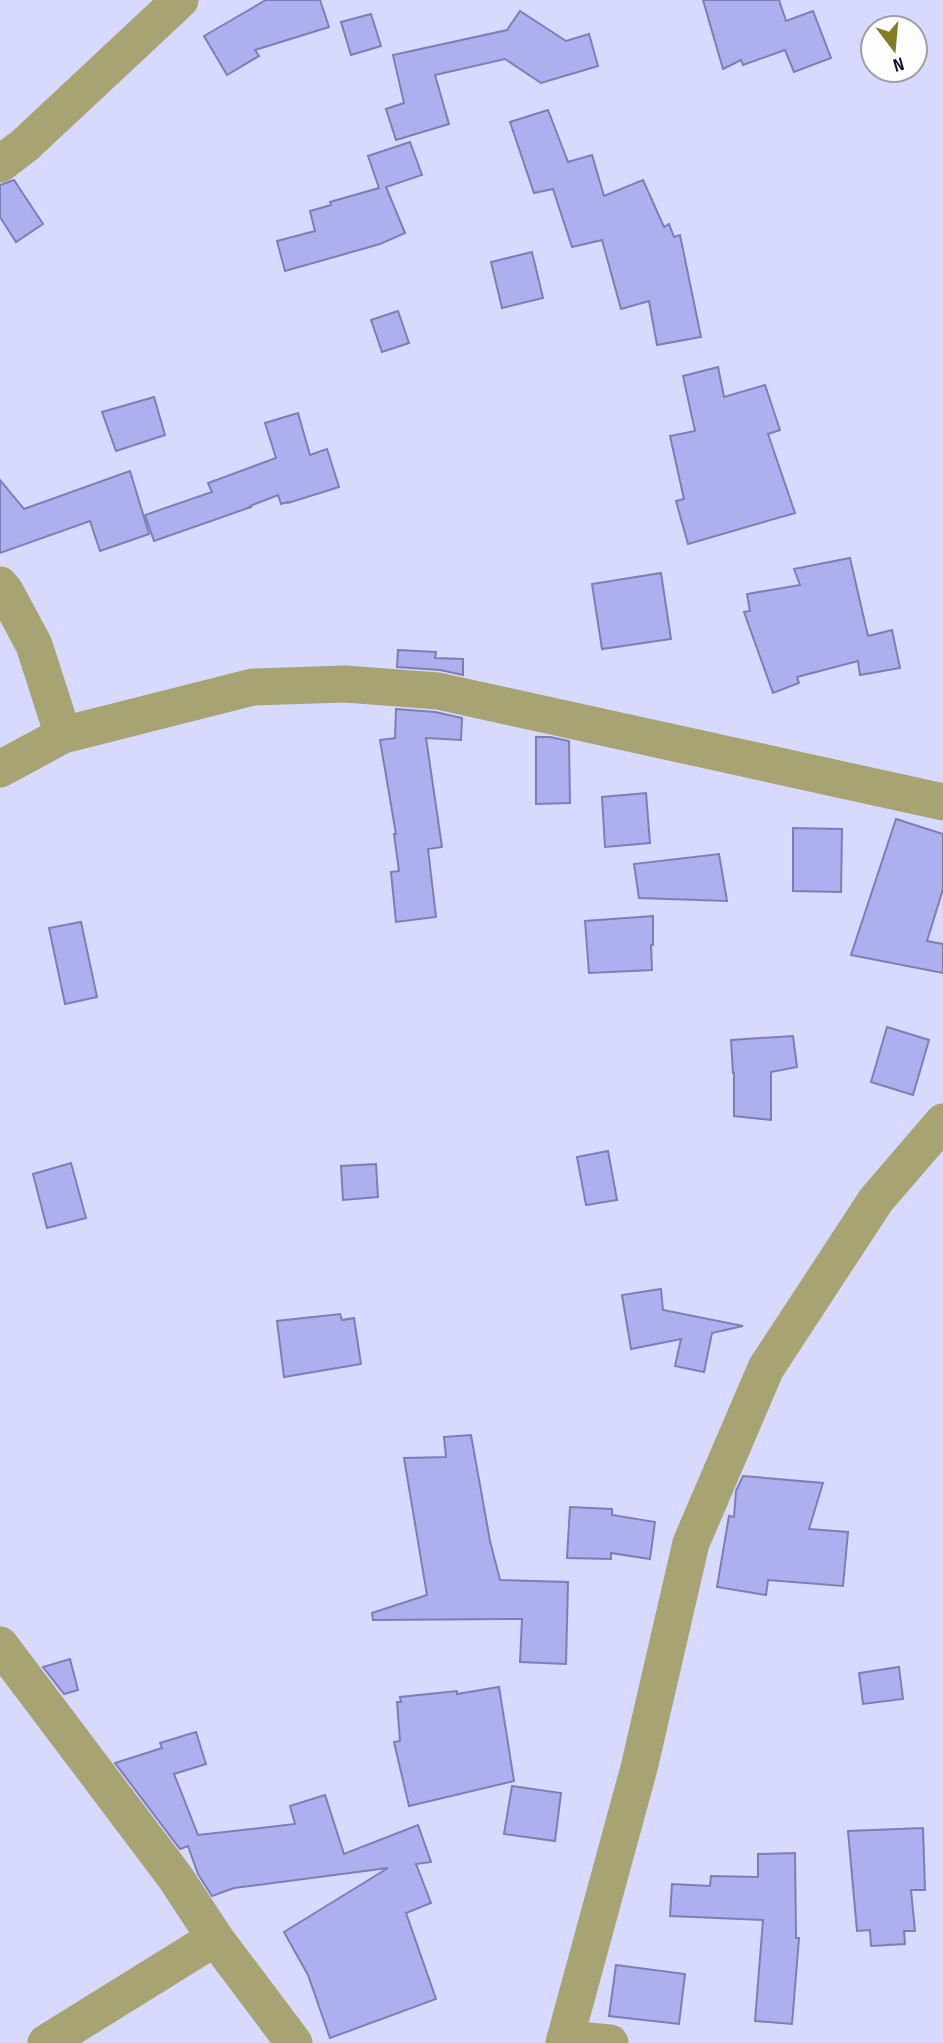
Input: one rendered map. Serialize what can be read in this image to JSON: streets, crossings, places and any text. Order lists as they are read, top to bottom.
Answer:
{
  "north": "bottom"
}
